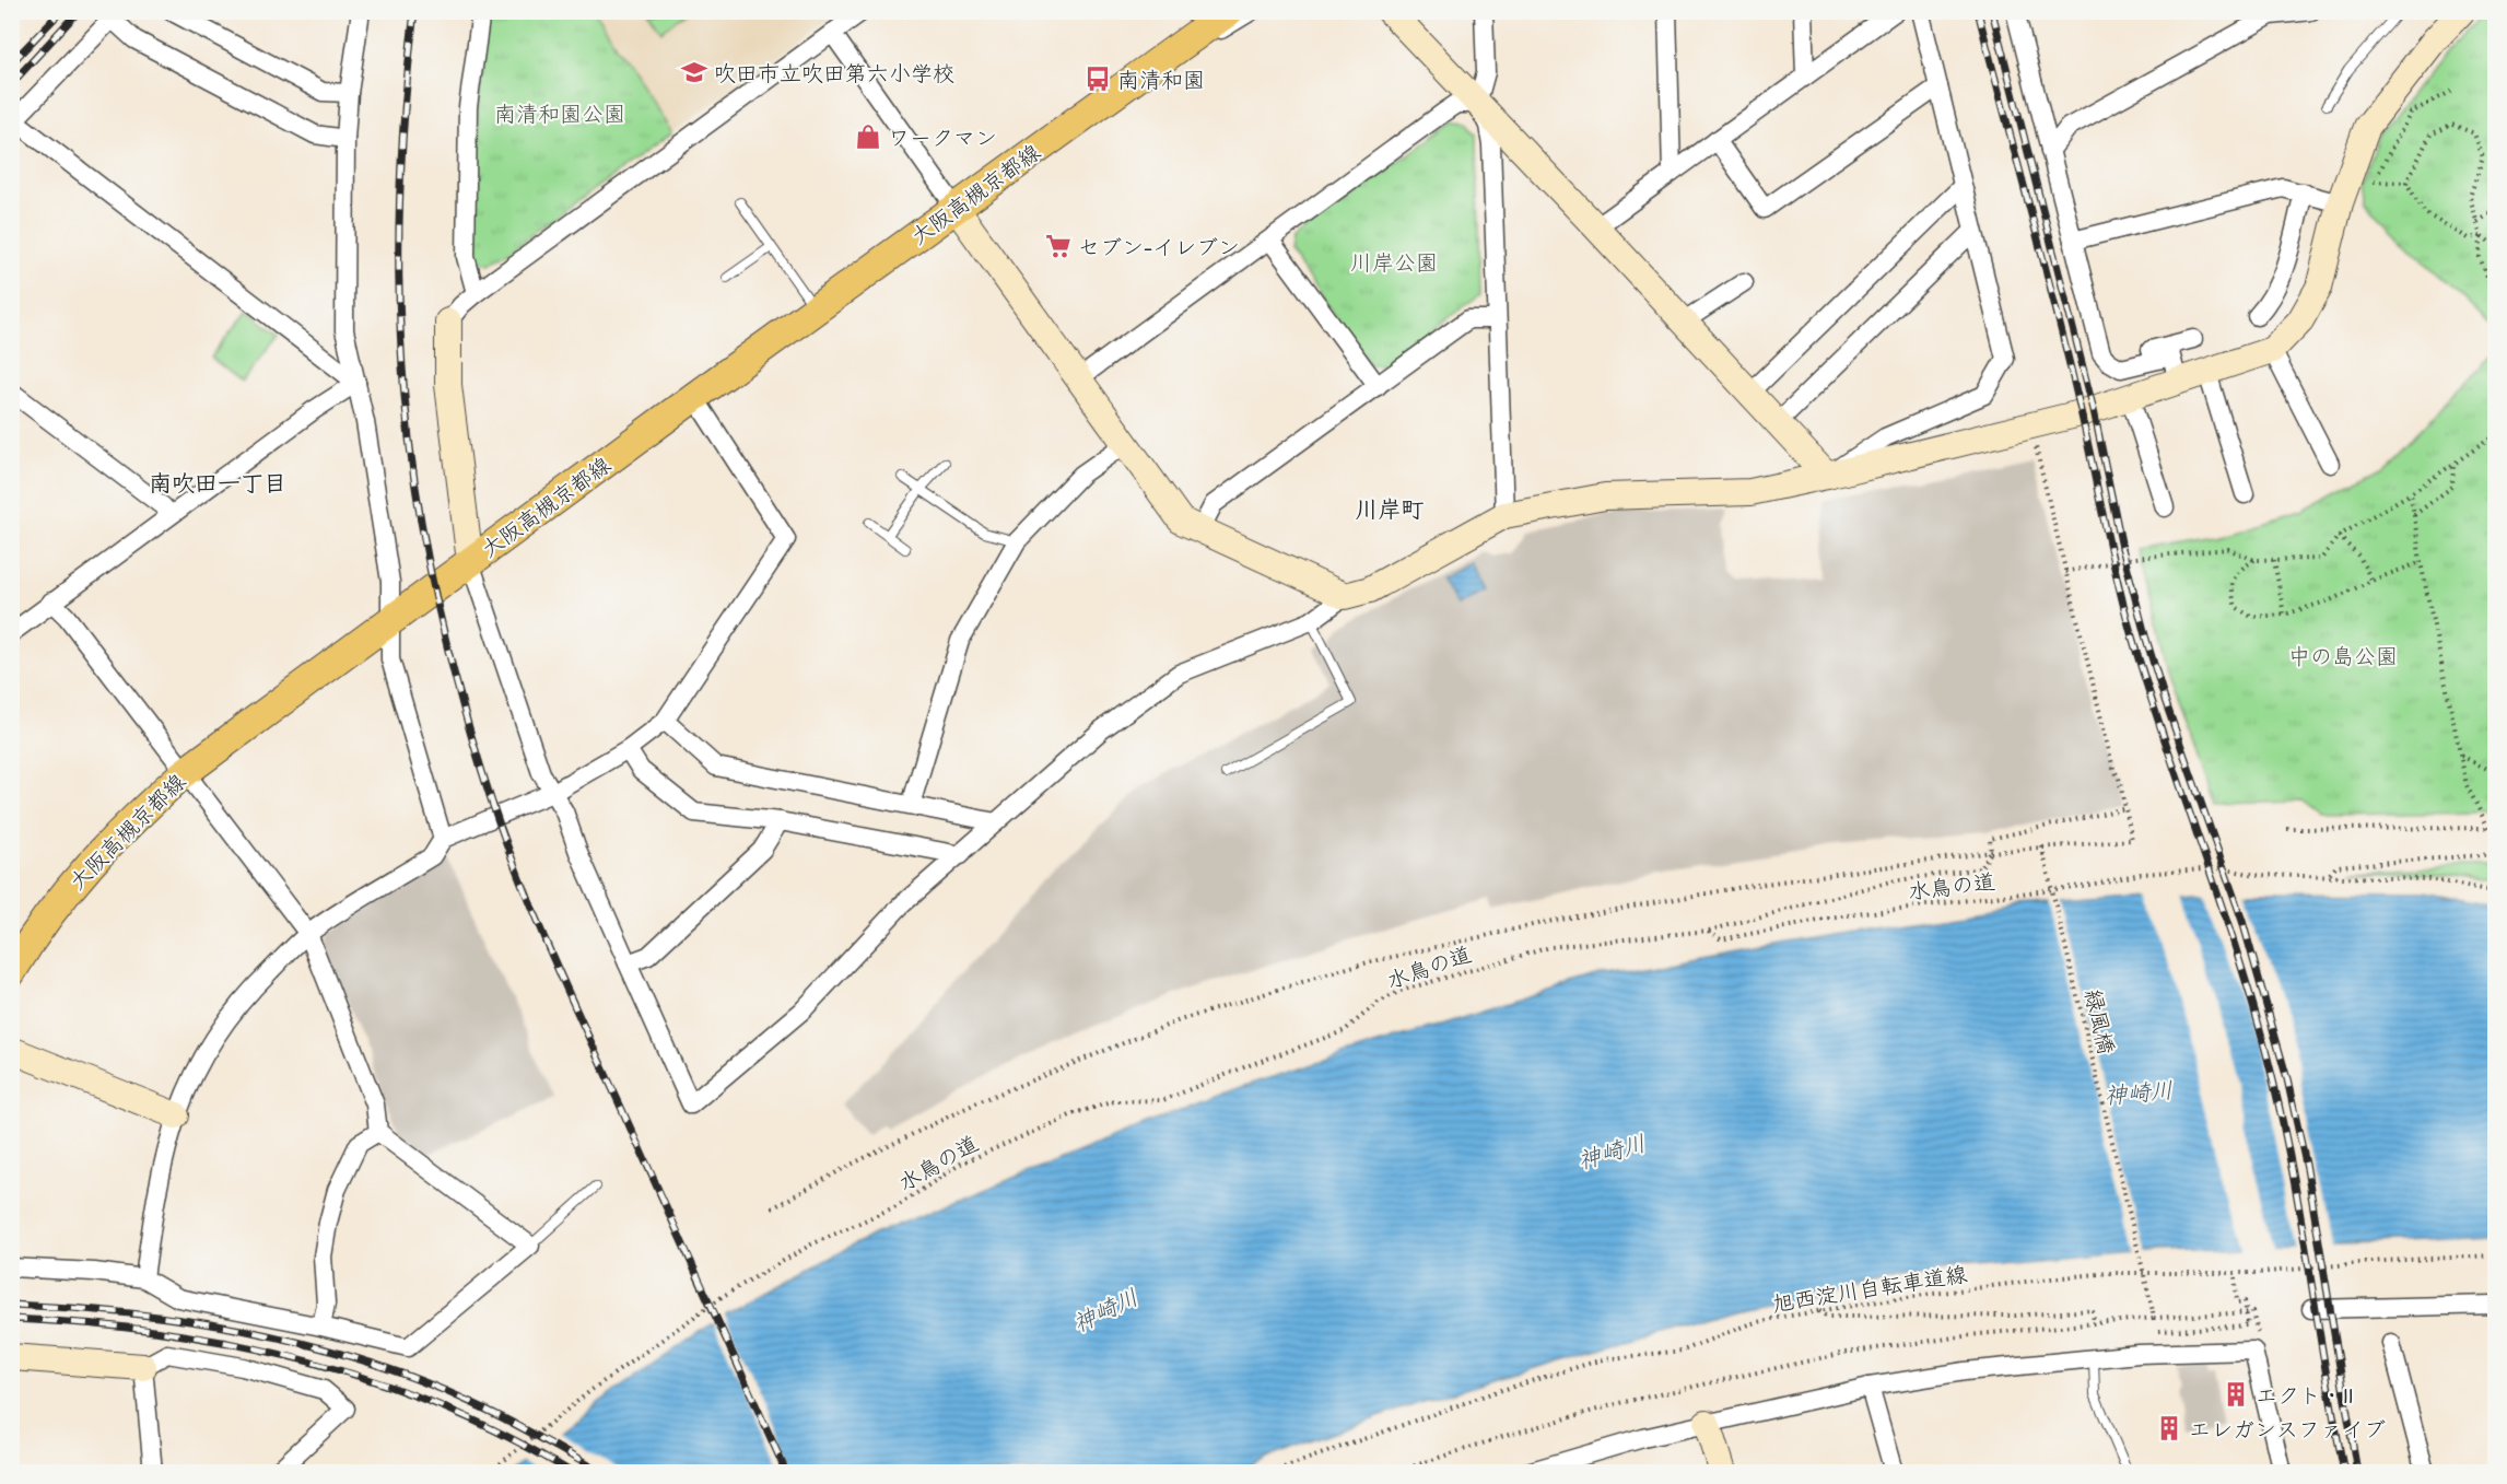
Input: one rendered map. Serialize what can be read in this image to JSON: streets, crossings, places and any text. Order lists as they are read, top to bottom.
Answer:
{
  "streets": {
    "main road": ["大阪高槻京都線"],
    "path": ["水鳥の道", "緑風橋", "旭西淀川自転車道線"]
  },
  "districts": ["南吹田一丁目", "川岸町"],
  "water": ["神崎川"],
  "parks": ["南清和園公園", "川岸公園", "中の島公園"],
  "places": {
    "school or university": ["吹田市立吹田第六小学校"],
    "bus stop": ["南清和園"],
    "shop": ["ワークマン"],
    "supermarket": ["セブン-イレブン"],
    "building": ["エクト・II", "エレガンスファイブ"]
  }
}
